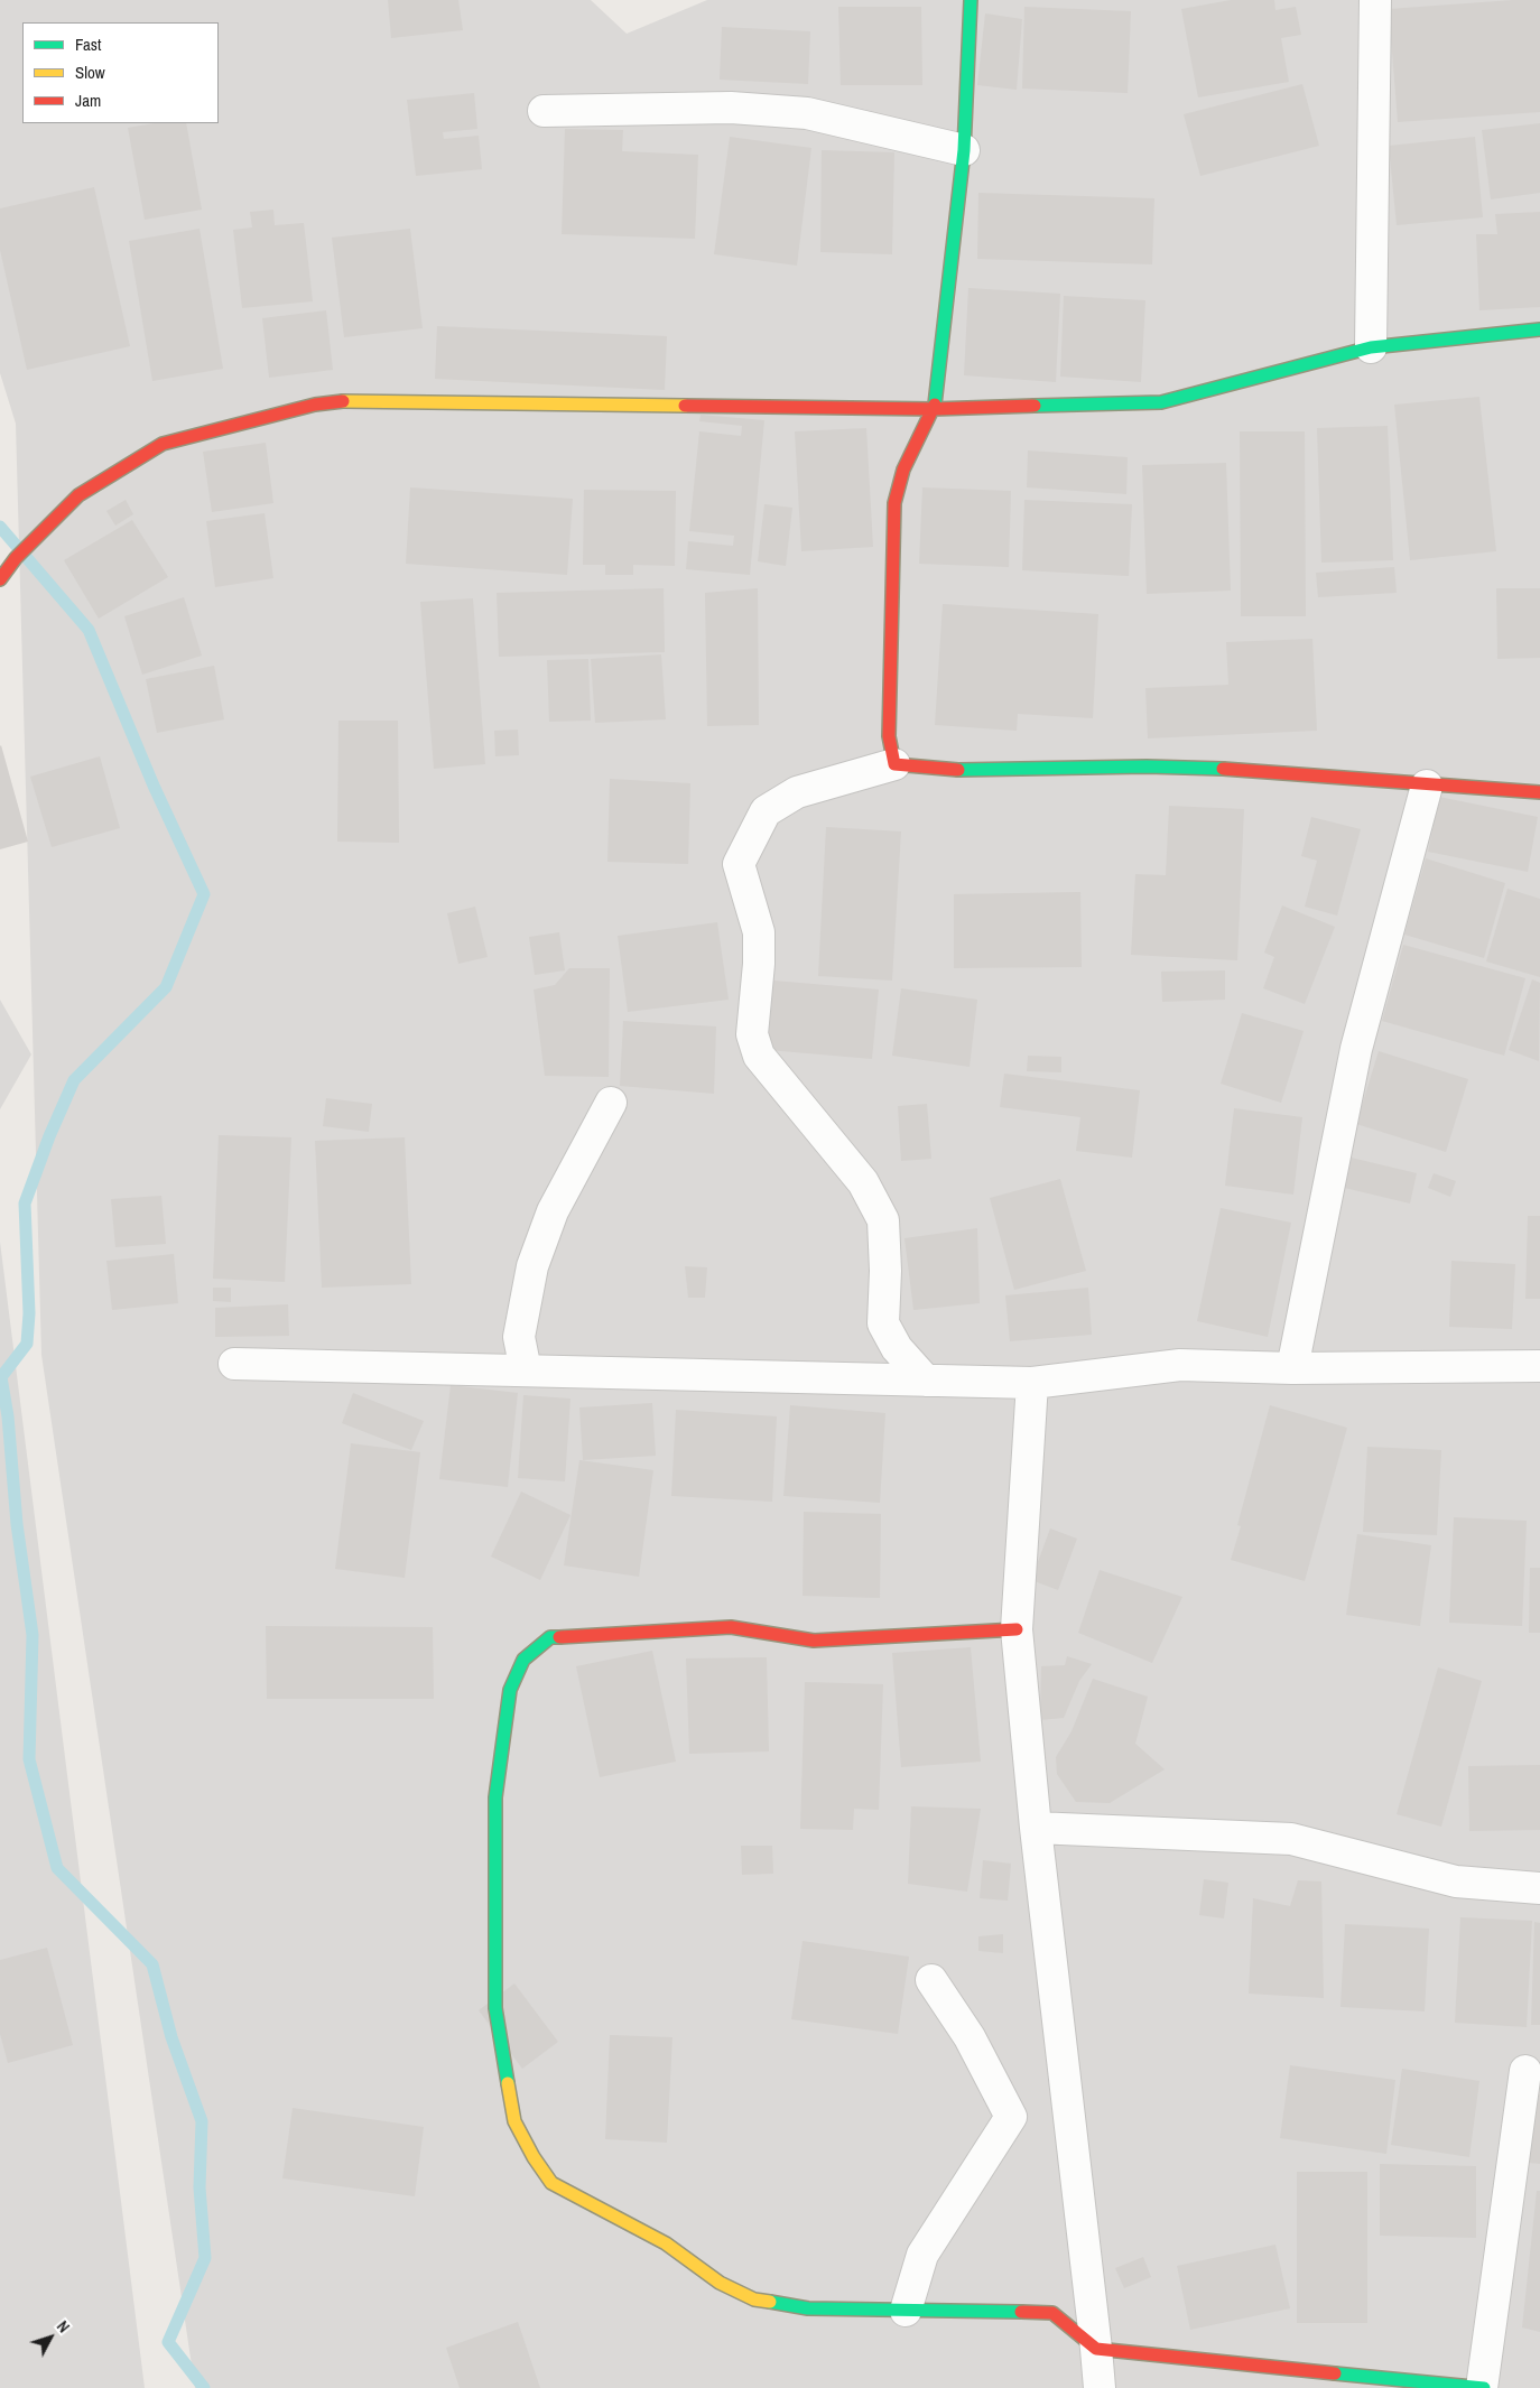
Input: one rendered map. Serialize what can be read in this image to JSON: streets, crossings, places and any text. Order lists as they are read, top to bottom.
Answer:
{
  "legend": ["Fast", "Slow", "Jam"],
  "north": "top right"
}
